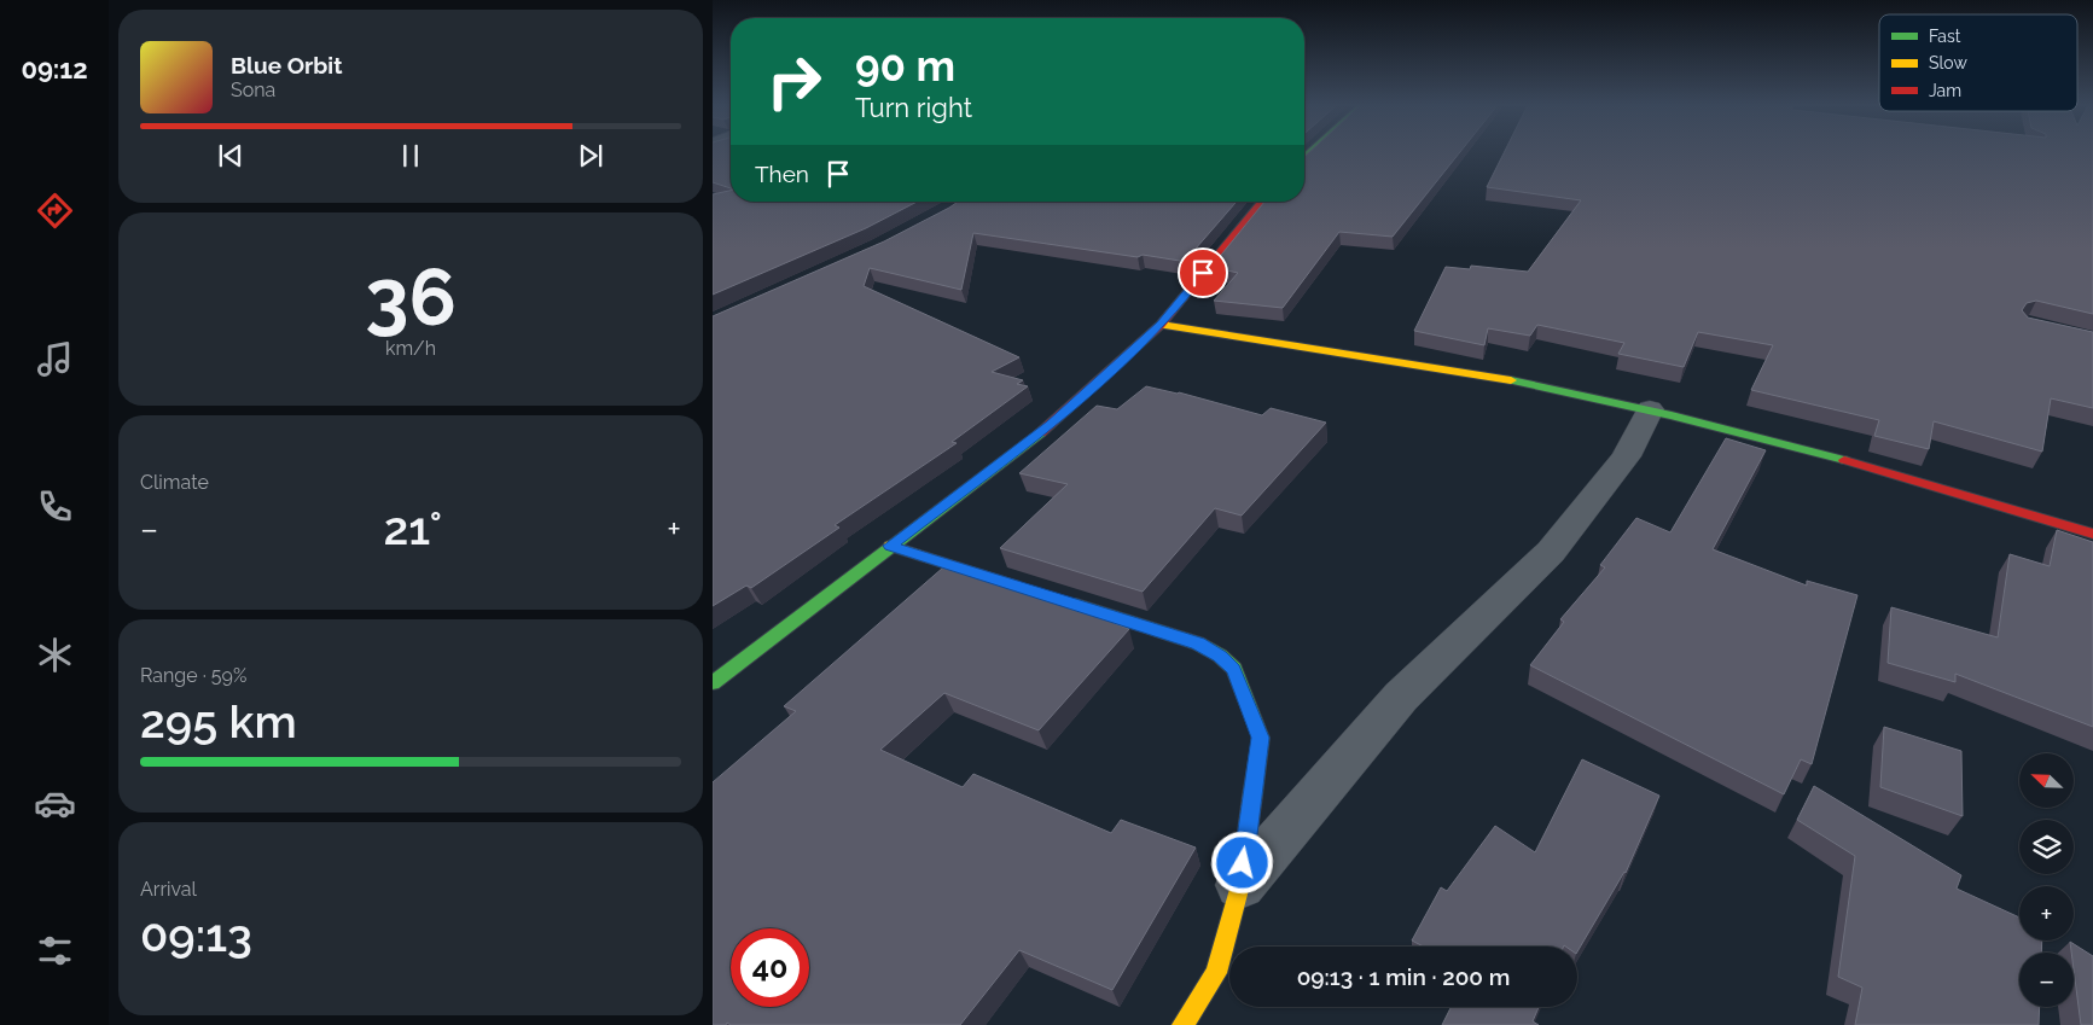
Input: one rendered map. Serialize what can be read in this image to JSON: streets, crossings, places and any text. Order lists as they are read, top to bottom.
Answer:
{
  "legend": ["Fast", "Slow", "Jam"],
  "north": "top left",
  "page": {
    "tabs": "09:12",
    "turn": ["90 m", "Turn right"],
    "song": ["Blue Orbit", "Sona"],
    "then": "Then",
    "tile": [
      ["36", "km/h"],
      "Climate",
      ["Range · 59%", "295 km"],
      ["Arrival", "09:13"]
    ],
    "heat": ["−", "21°", "+"],
    "map_buttons": ["+", "−"],
    "limit": "40",
    "trip": "09:13 · 1 min · 200 m"
  }
}
